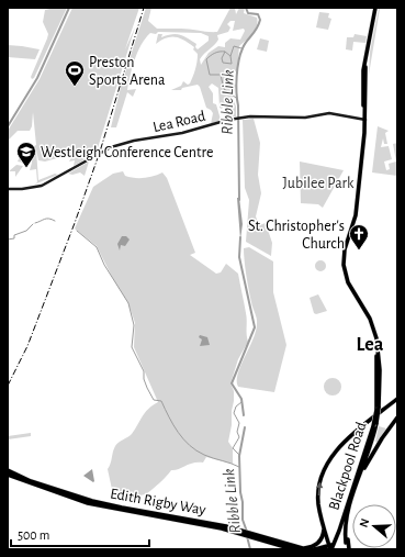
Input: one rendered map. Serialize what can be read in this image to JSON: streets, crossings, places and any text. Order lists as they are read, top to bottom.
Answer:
{
  "streets": {
    "highway": ["Blackpool Road", "Edith Rigby Way"],
    "street": ["Lea Road"]
  },
  "crossings": [
    ["Lea Road", "Blackpool Road"]
  ],
  "districts": ["Lea"],
  "water": ["Ribble Link"],
  "parks": ["Jubilee Park"],
  "places": {
    "sports": ["Preston Sports Arena"],
    "school or university": ["Westleigh Conference Centre"],
    "church": ["St. Christopher's Church"]
  },
  "scale_bar": "500 m",
  "north": "left"
}
